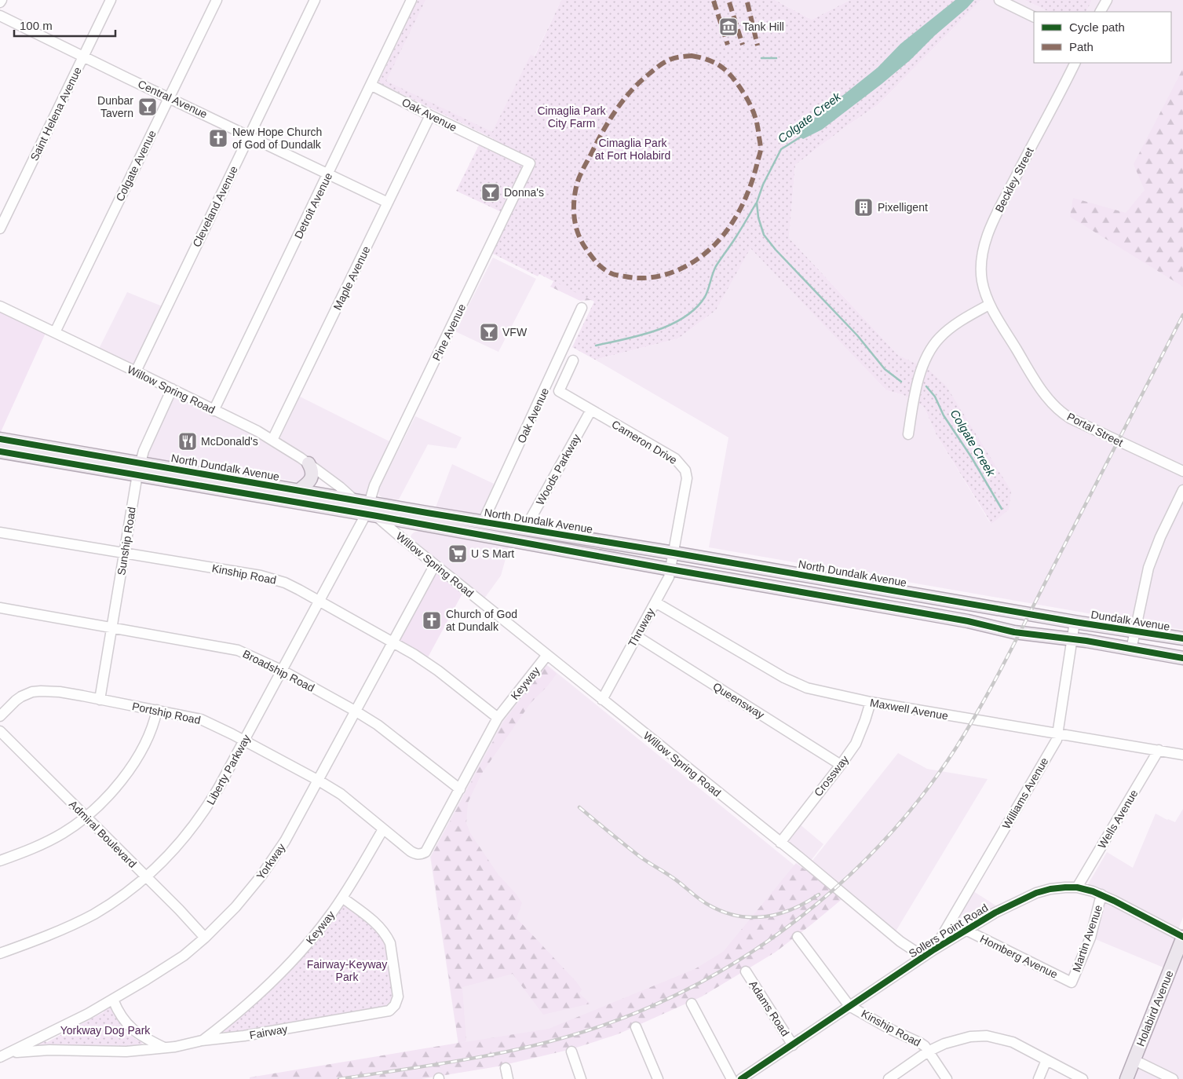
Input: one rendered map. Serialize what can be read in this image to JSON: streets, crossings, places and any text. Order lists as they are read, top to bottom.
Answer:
{
  "streets": {
    "main road": ["North Dundalk Avenue", "Dundalk Avenue", "Holabird Avenue"],
    "street": [
      "Central Avenue",
      "Saint Helena Avenue",
      "Oak Avenue",
      "Colgate Avenue",
      "Beckley Street",
      "Detroit Avenue",
      "Cleveland Avenue",
      "Maple Avenue",
      "Pine Avenue",
      "Willow Spring Road",
      "Portal Street",
      "Cameron Drive",
      "Woods Parkway",
      "Sunship Road",
      "Kinship Road",
      "Thruway",
      "Broadship Road",
      "Keyway",
      "Queensway",
      "Maxwell Avenue",
      "Portship Road",
      "Liberty Parkway",
      "Crossway",
      "Williams Avenue",
      "Wells Avenue",
      "Admiral Boulevard",
      "Yorkway",
      "Sollers Point Road",
      "Martin Avenue",
      "Homberg Avenue",
      "Adams Road",
      "Fairway"
    ]
  },
  "crossings": [
    ["Central Avenue", "Saint Helena Avenue"],
    ["Central Avenue", "Colgate Avenue"],
    ["Central Avenue", "Detroit Avenue"],
    ["Central Avenue", "Cleveland Avenue"],
    ["Central Avenue", "Maple Avenue"],
    ["Oak Avenue", "Detroit Avenue"],
    ["Oak Avenue", "Maple Avenue"],
    ["Oak Avenue", "Pine Avenue"],
    ["Oak Avenue", "North Dundalk Avenue"],
    ["Colgate Avenue", "Willow Spring Road"],
    ["Beckley Street", "Portal Street"],
    ["Detroit Avenue", "Willow Spring Road"],
    ["Cleveland Avenue", "Willow Spring Road"],
    ["Maple Avenue", "Willow Spring Road"],
    ["Pine Avenue", "Willow Spring Road"],
    ["Pine Avenue", "North Dundalk Avenue"],
    ["Pine Avenue", "Liberty Parkway"],
    ["Willow Spring Road", "North Dundalk Avenue"],
    ["Willow Spring Road", "Sunship Road"],
    ["Willow Spring Road", "Thruway"],
    ["Willow Spring Road", "Keyway"],
    ["Willow Spring Road", "Liberty Parkway"],
    ["Willow Spring Road", "Crossway"],
    ["Willow Spring Road", "Yorkway"],
    ["Willow Spring Road", "Sollers Point Road"],
    ["Cameron Drive", "North Dundalk Avenue"],
    ["Cameron Drive", "Woods Parkway"],
    ["Cameron Drive", "Thruway"],
    ["North Dundalk Avenue", "Woods Parkway"],
    ["North Dundalk Avenue", "Sunship Road"],
    ["North Dundalk Avenue", "Dundalk Avenue"],
    ["North Dundalk Avenue", "Thruway"],
    ["North Dundalk Avenue", "Liberty Parkway"],
    ["North Dundalk Avenue", "Williams Avenue"],
    ["Sunship Road", "Kinship Road"],
    ["Sunship Road", "Broadship Road"],
    ["Sunship Road", "Portship Road"],
    ["Kinship Road", "Keyway"],
    ["Kinship Road", "Liberty Parkway"],
    ["Kinship Road", "Yorkway"],
    ["Kinship Road", "Sollers Point Road"],
    ["Dundalk Avenue", "Williams Avenue"],
    ["Thruway", "Queensway"],
    ["Thruway", "Maxwell Avenue"],
    ["Broadship Road", "Keyway"],
    ["Broadship Road", "Liberty Parkway"],
    ["Broadship Road", "Yorkway"],
    ["Keyway", "Portship Road"],
    ["Keyway", "Fairway"],
    ["Queensway", "Crossway"],
    ["Maxwell Avenue", "Crossway"],
    ["Maxwell Avenue", "Williams Avenue"],
    ["Maxwell Avenue", "Wells Avenue"],
    ["Portship Road", "Liberty Parkway"],
    ["Portship Road", "Yorkway"],
    ["Liberty Parkway", "Admiral Boulevard"],
    ["Williams Avenue", "Sollers Point Road"],
    ["Wells Avenue", "Sollers Point Road"],
    ["Admiral Boulevard", "Yorkway"],
    ["Yorkway", "Fairway"],
    ["Sollers Point Road", "Martin Avenue"],
    ["Sollers Point Road", "Homberg Avenue"],
    ["Sollers Point Road", "Adams Road"],
    ["Sollers Point Road", "Holabird Avenue"],
    ["Martin Avenue", "Homberg Avenue"]
  ],
  "water": ["Colgate Creek"],
  "parks": [
    "Cimaglia Park City Farm",
    "Cimaglia Park at Fort Holabird",
    "Fairway-Keyway Park",
    "Yorkway Dog Park"
  ],
  "places": {
    "museum": ["Tank Hill"],
    "bar": ["Dunbar Tavern", "Donna's", "VFW"],
    "church": ["New Hope Church of God of Dundalk", "Church of God at Dundalk"],
    "building": ["Pixelligent"],
    "restaurant": ["McDonald's"],
    "supermarket": ["U S Mart"]
  },
  "legend": ["Cycle path", "Path"],
  "scale_bar": "100 m"
}
